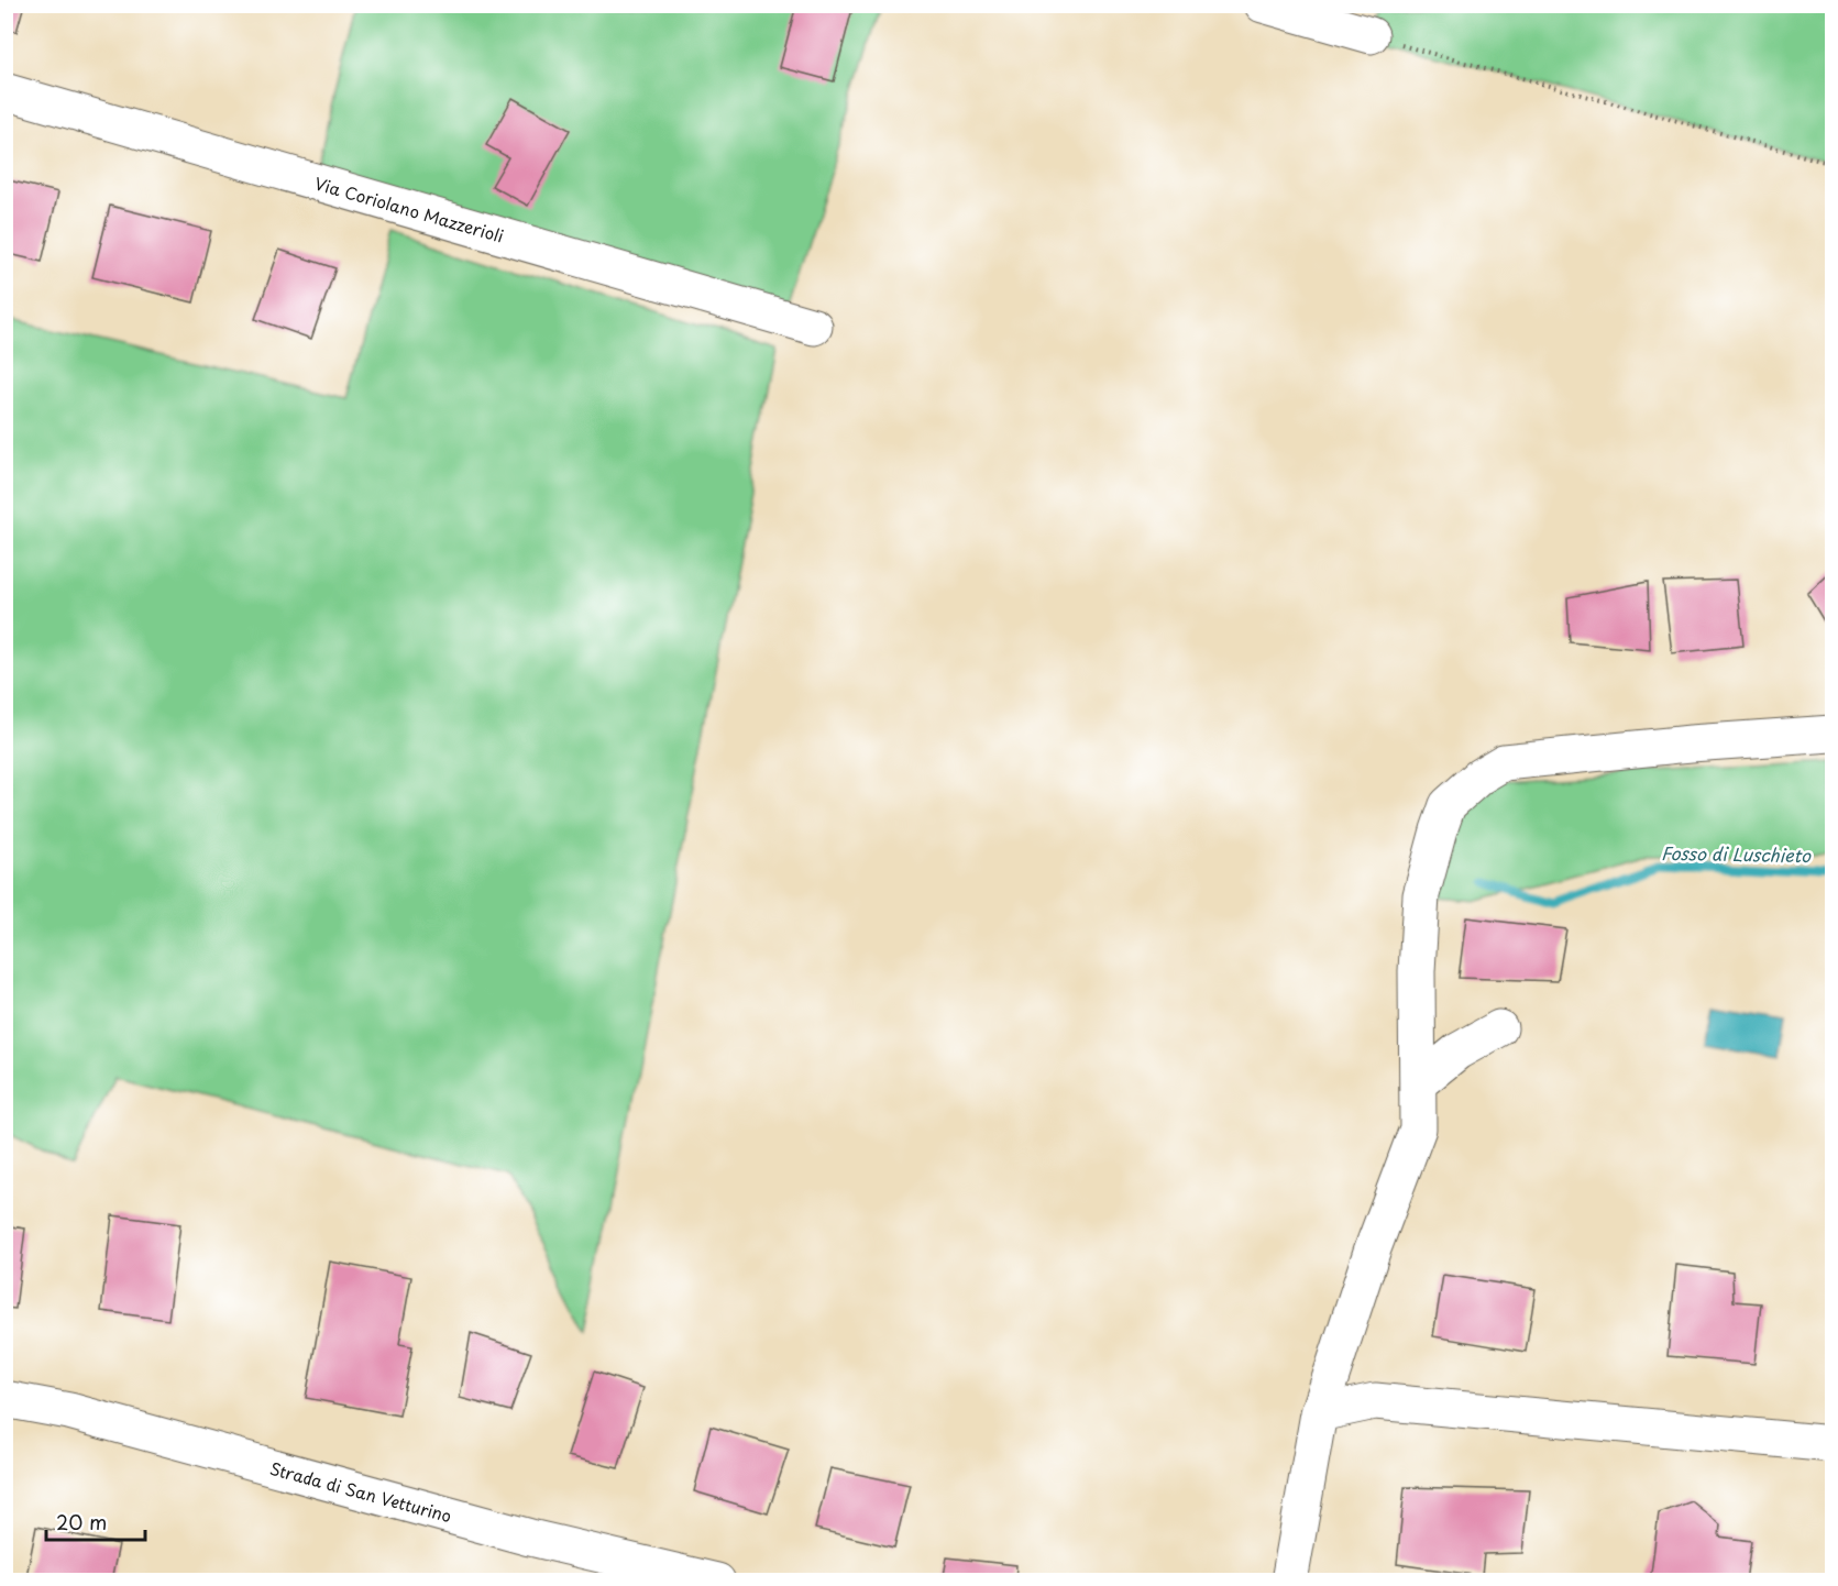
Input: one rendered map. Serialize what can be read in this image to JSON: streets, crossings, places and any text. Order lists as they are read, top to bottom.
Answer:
{
  "streets": {
    "street": ["Via Coriolano Mazzerioli", "Strada di San Vetturino"]
  },
  "water": ["Fosso di Luschieto"],
  "scale_bar": "20 m"
}
